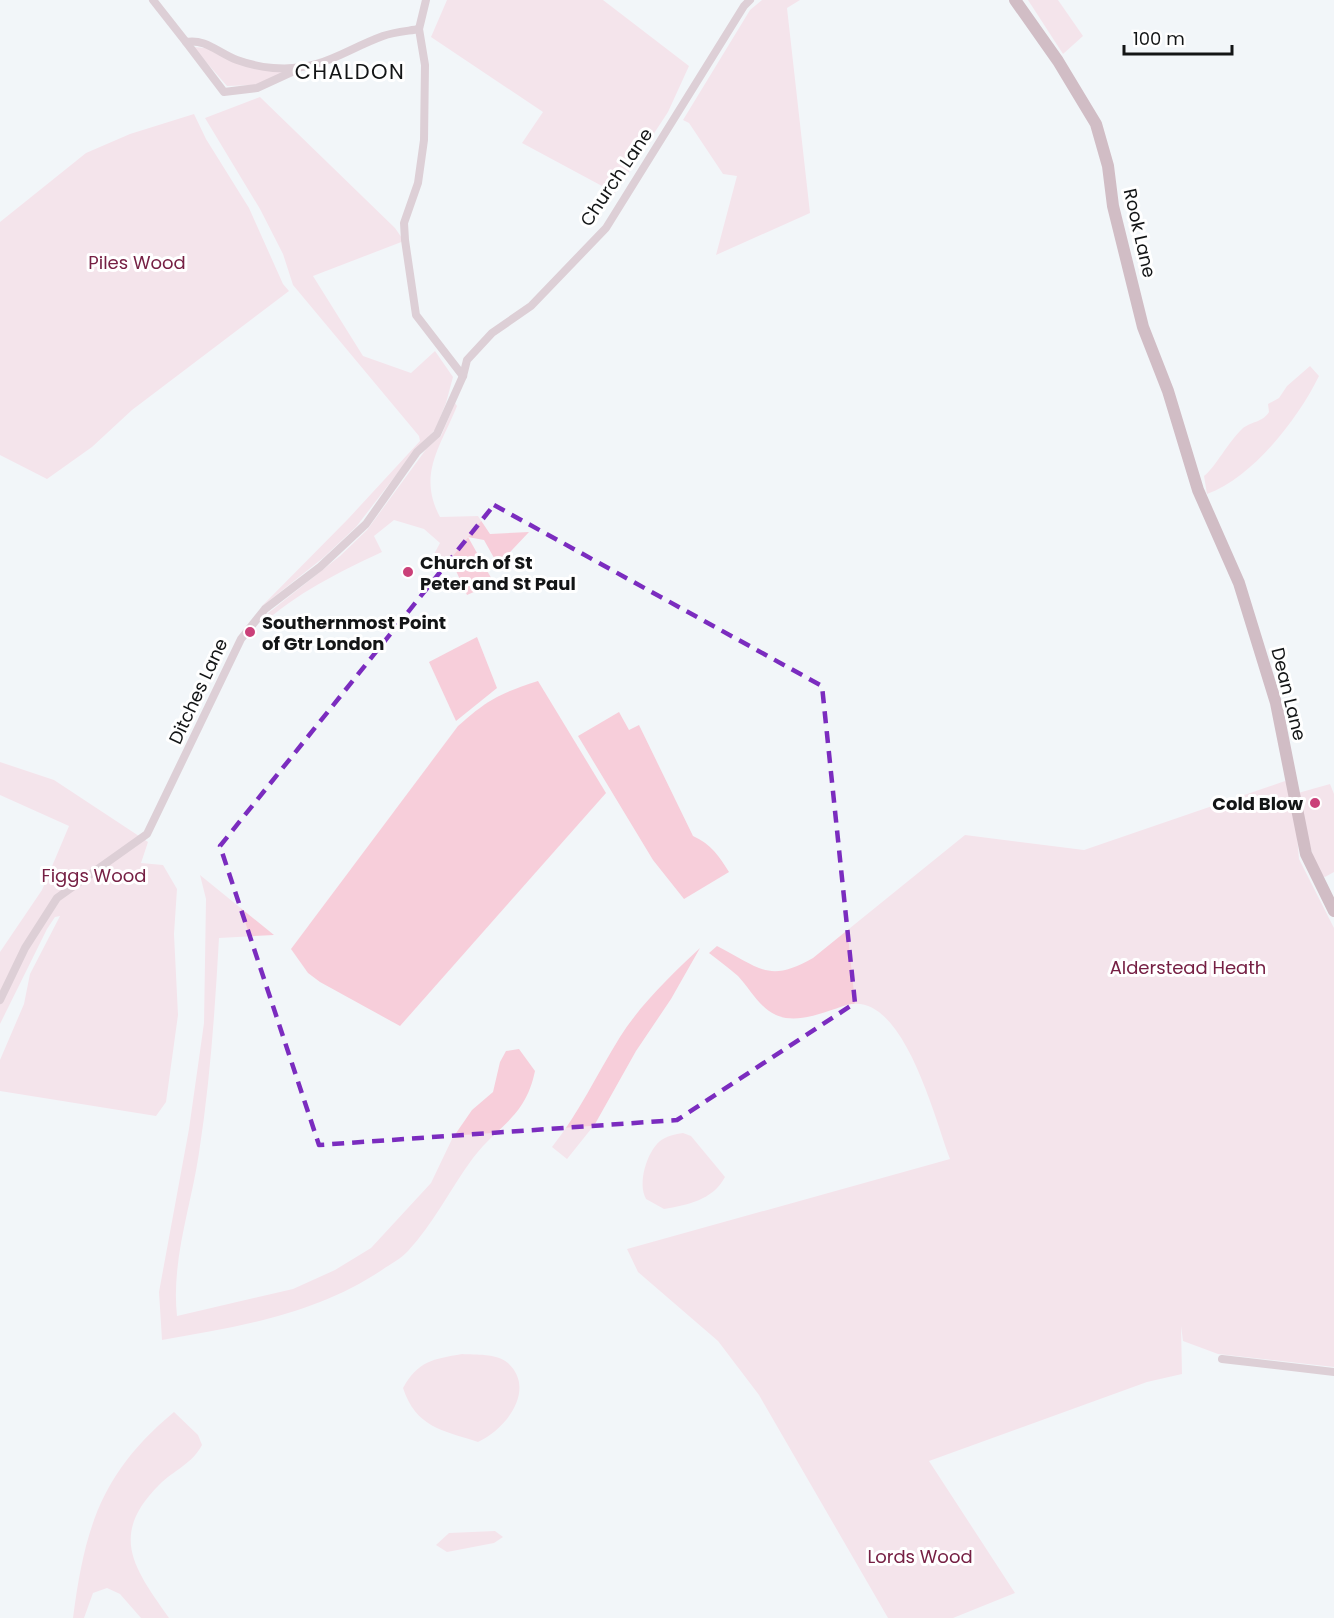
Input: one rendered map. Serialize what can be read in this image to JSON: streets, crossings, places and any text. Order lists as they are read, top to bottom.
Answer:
{
  "streets": {
    "main road": ["Rook Lane", "Dean Lane"],
    "street": ["Church Lane", "Ditches Lane"]
  },
  "crossings": [
    ["Church Lane", "Ditches Lane"],
    ["Rook Lane", "Dean Lane"]
  ],
  "districts": ["CHALDON"],
  "parks": [
    "Piles Wood",
    "Figgs Wood",
    "Alderstead Heath",
    "Lords Wood"
  ],
  "places": ["Church of St Peter and St Paul", "Southernmost Point of Gtr London", "Cold Blow"],
  "scale_bar": "100 m"
}
